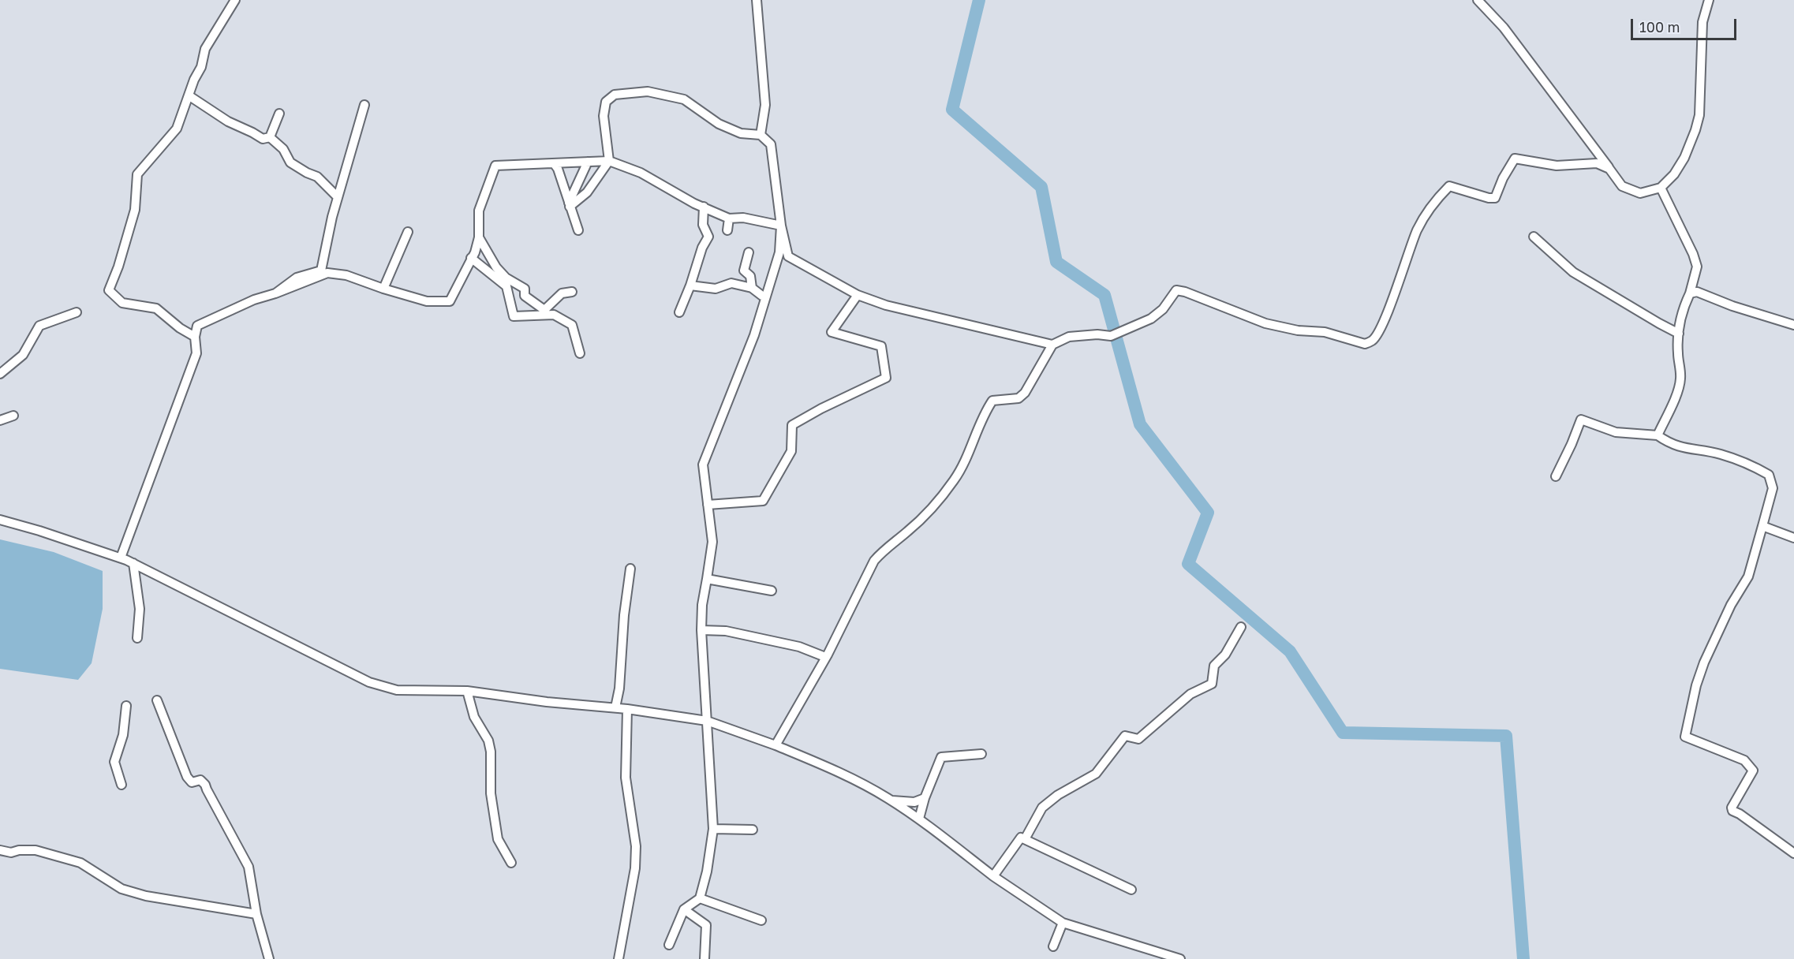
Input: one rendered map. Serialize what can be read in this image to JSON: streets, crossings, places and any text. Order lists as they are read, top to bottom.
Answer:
{
  "scale_bar": "100 m"
}
